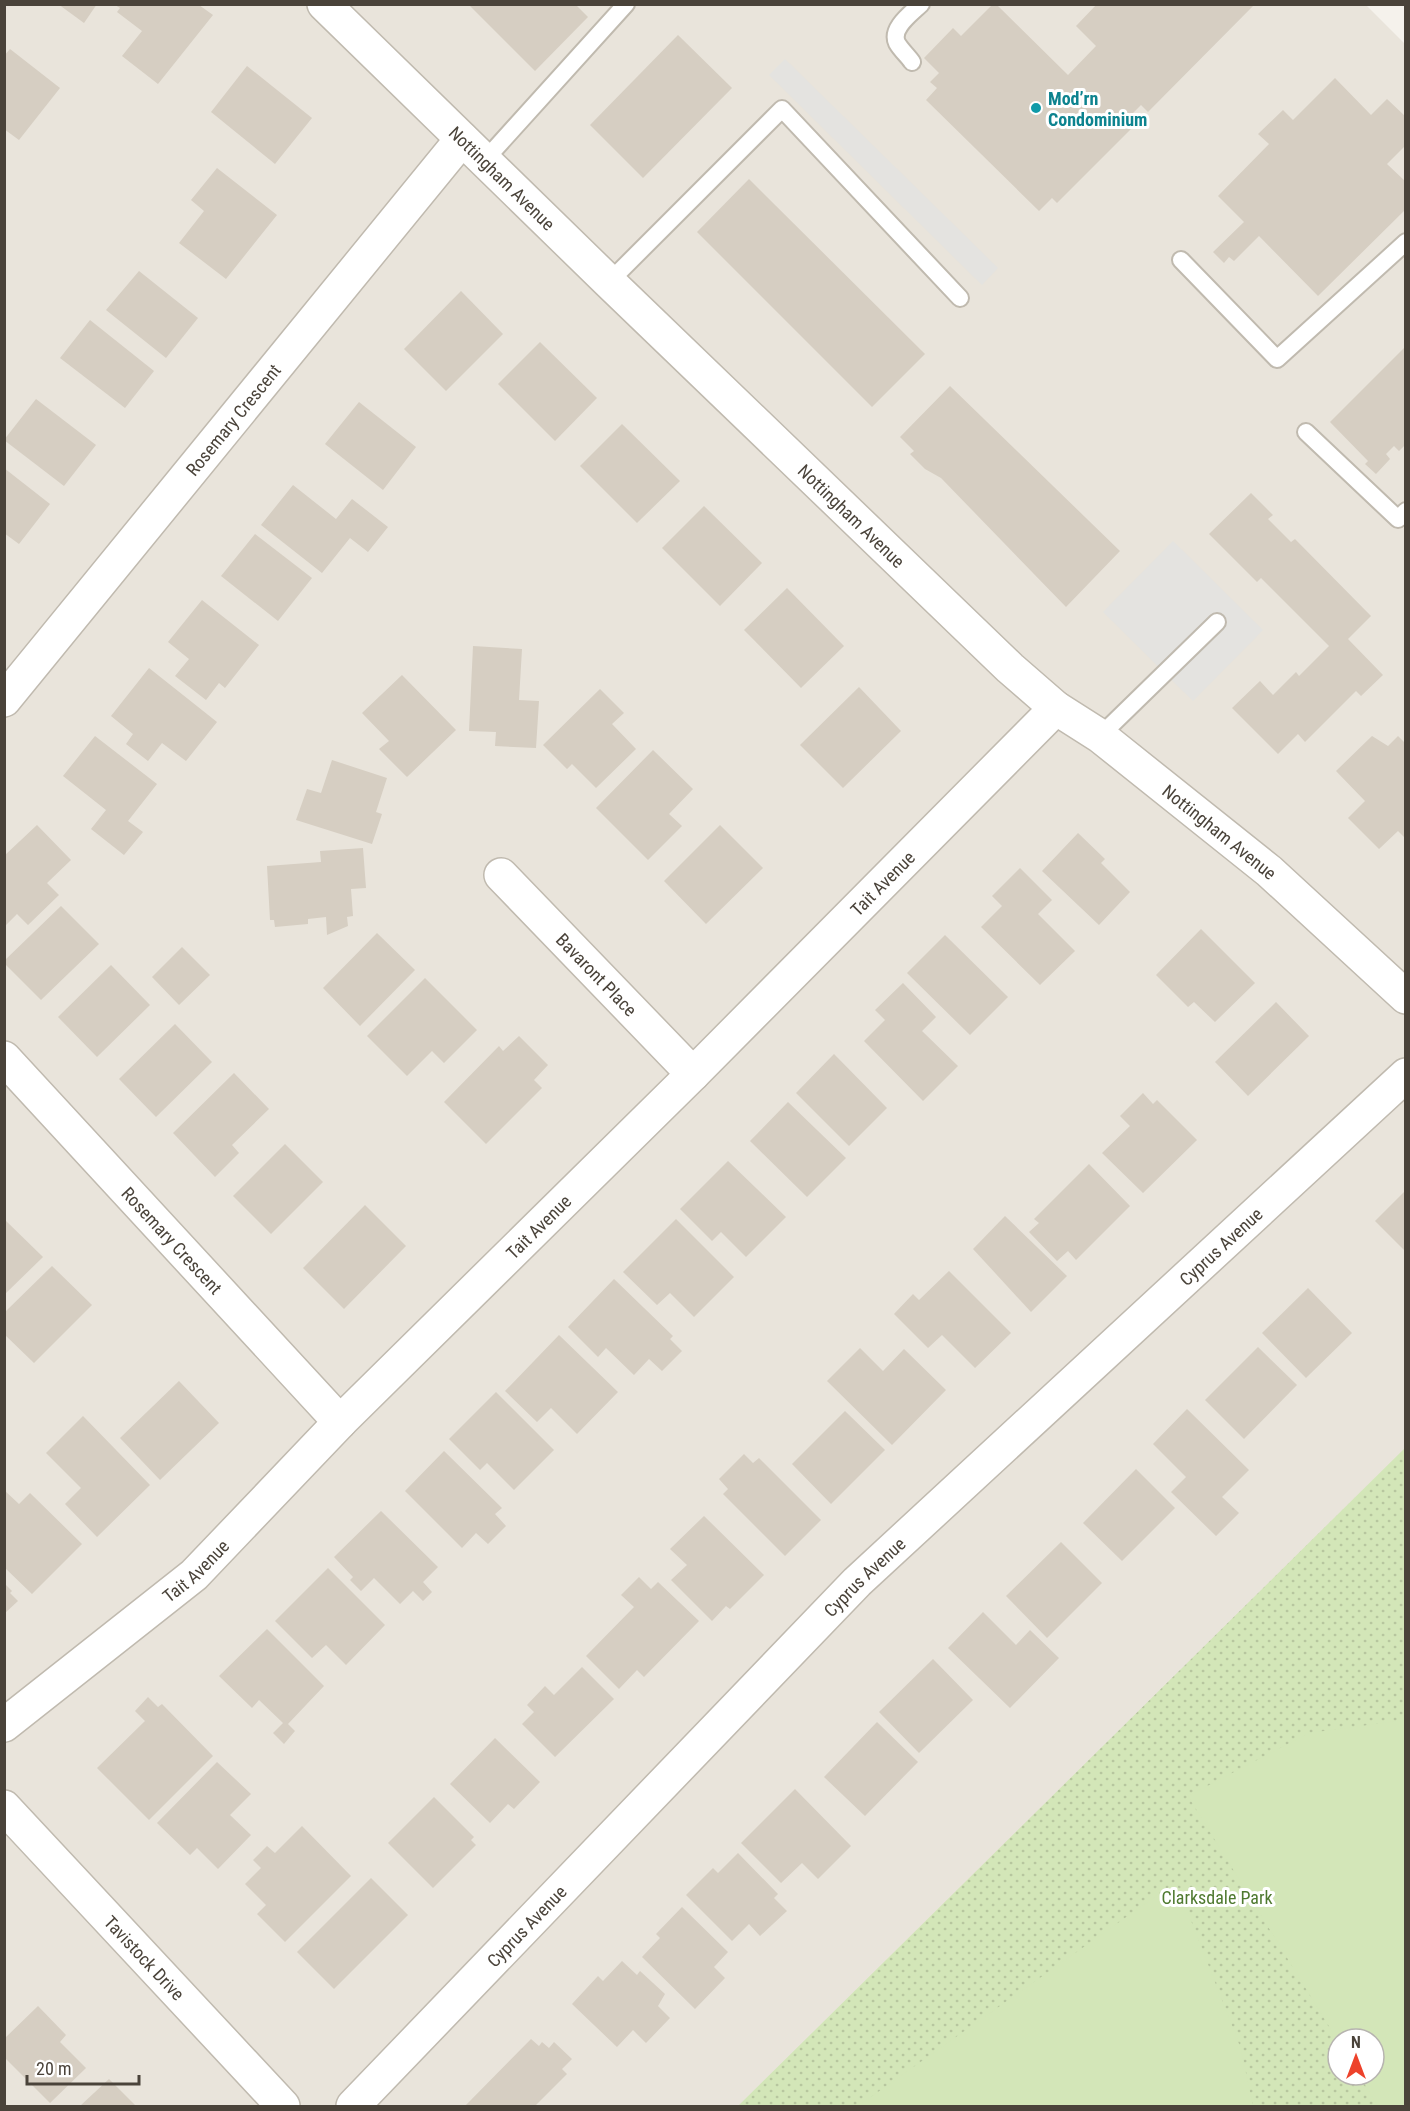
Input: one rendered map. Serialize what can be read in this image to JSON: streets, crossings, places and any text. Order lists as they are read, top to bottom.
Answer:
{
  "streets": {
    "street": [
      "Nottingham Avenue",
      "Rosemary Crescent",
      "Tait Avenue",
      "Bavaront Place",
      "Cyprus Avenue",
      "Tavistock Drive"
    ]
  },
  "crossings": [
    ["Nottingham Avenue", "Rosemary Crescent"],
    ["Nottingham Avenue", "Tait Avenue"],
    ["Rosemary Crescent", "Tait Avenue"],
    ["Tait Avenue", "Bavaront Place"]
  ],
  "parks": ["Clarksdale Park"],
  "places": ["Mod’rn Condominium"],
  "scale_bar": "20 m",
  "north": "top"
}
